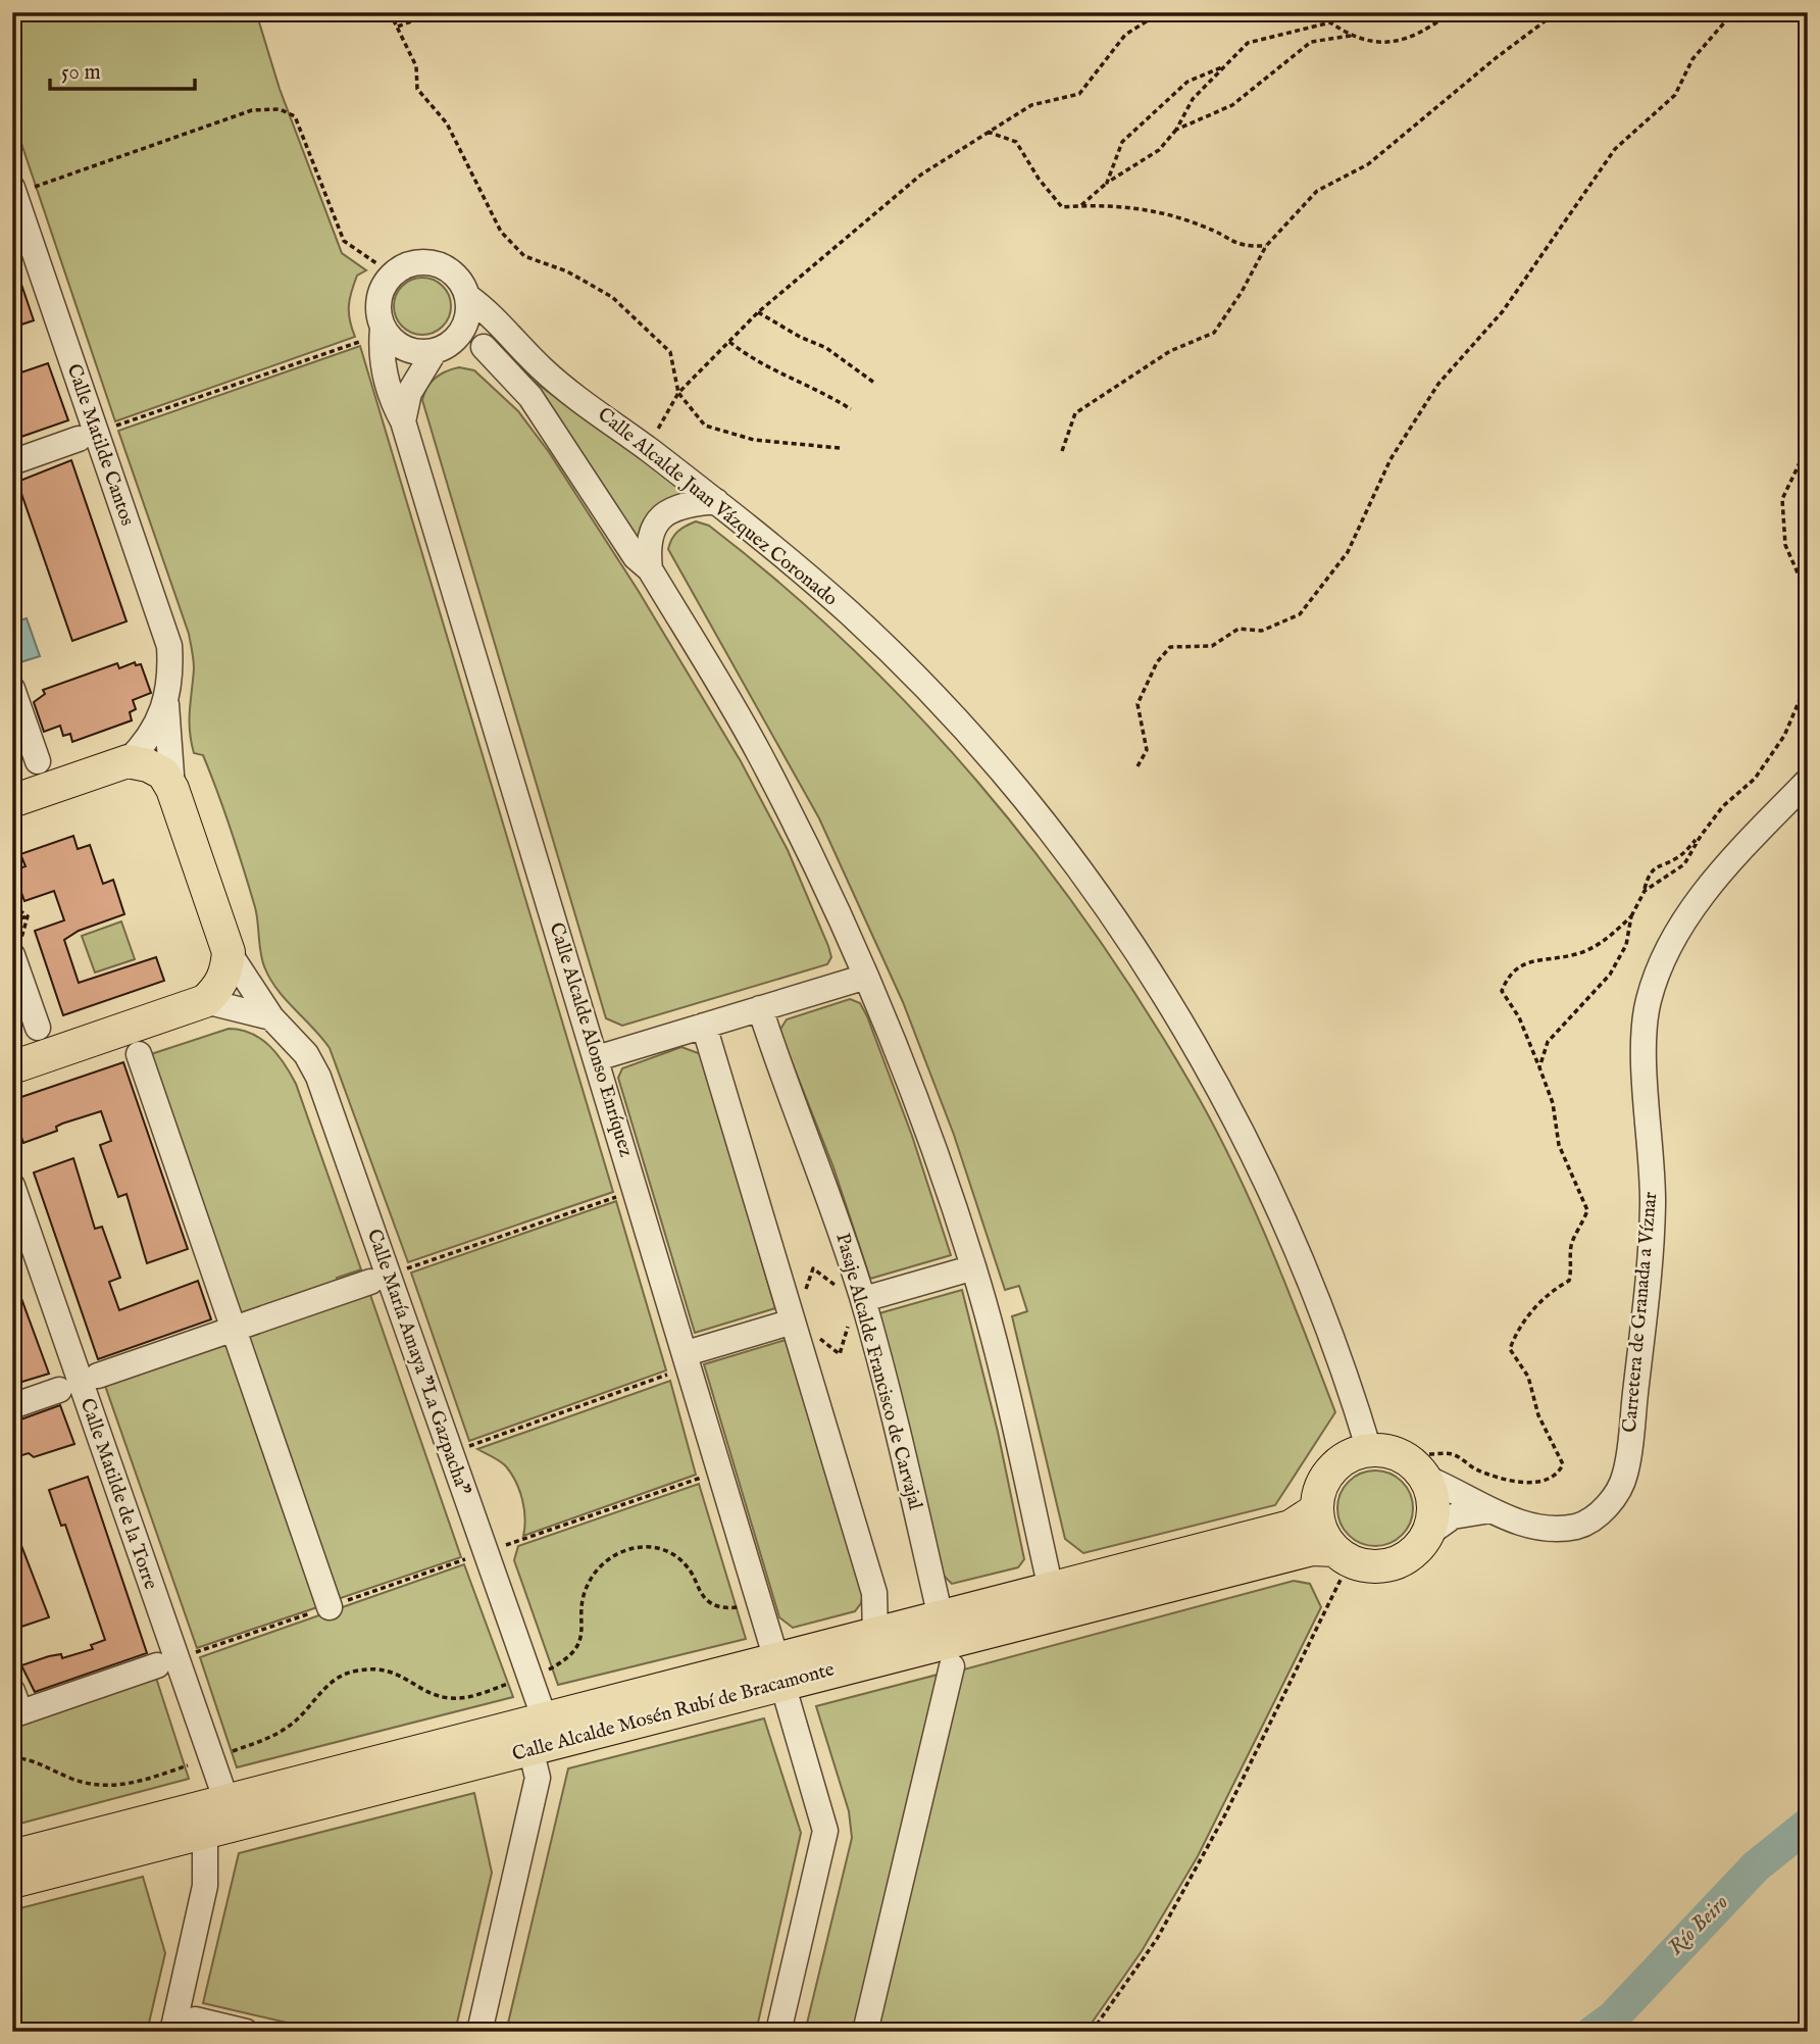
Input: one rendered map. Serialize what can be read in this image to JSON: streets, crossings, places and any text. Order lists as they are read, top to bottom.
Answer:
{
  "streets": {
    "main road": ["Calle Alcalde Mosén Rubí de Bracamonte"],
    "street": [
      "Calle Matilde Cantos",
      "Calle Alcalde Juan Vázquez Coronado",
      "Calle Alcalde Alonso Enríquez",
      "Carretera de Granada a Víznar",
      "Calle María Amaya \"La Gazpacha\"",
      "Pasaje Alcalde Francisco de Carvajal",
      "Calle Matilde de la Torre"
    ]
  },
  "crossings": [
    ["Calle Alcalde Juan Vázquez Coronado", "Calle Alcalde Alonso Enríquez"],
    ["Calle Alcalde Juan Vázquez Coronado", "Carretera de Granada a Víznar"],
    ["Calle Alcalde Juan Vázquez Coronado", "Calle Alcalde Mosén Rubí de Bracamonte"],
    ["Calle Alcalde Alonso Enríquez", "Calle Alcalde Mosén Rubí de Bracamonte"],
    ["Carretera de Granada a Víznar", "Calle Alcalde Mosén Rubí de Bracamonte"],
    ["Calle María Amaya \"La Gazpacha\"", "Calle Alcalde Mosén Rubí de Bracamonte"],
    ["Pasaje Alcalde Francisco de Carvajal", "Calle Alcalde Mosén Rubí de Bracamonte"],
    ["Calle Matilde de la Torre", "Calle Alcalde Mosén Rubí de Bracamonte"]
  ],
  "water": ["Río Beiro"],
  "scale_bar": "50 m"
}
